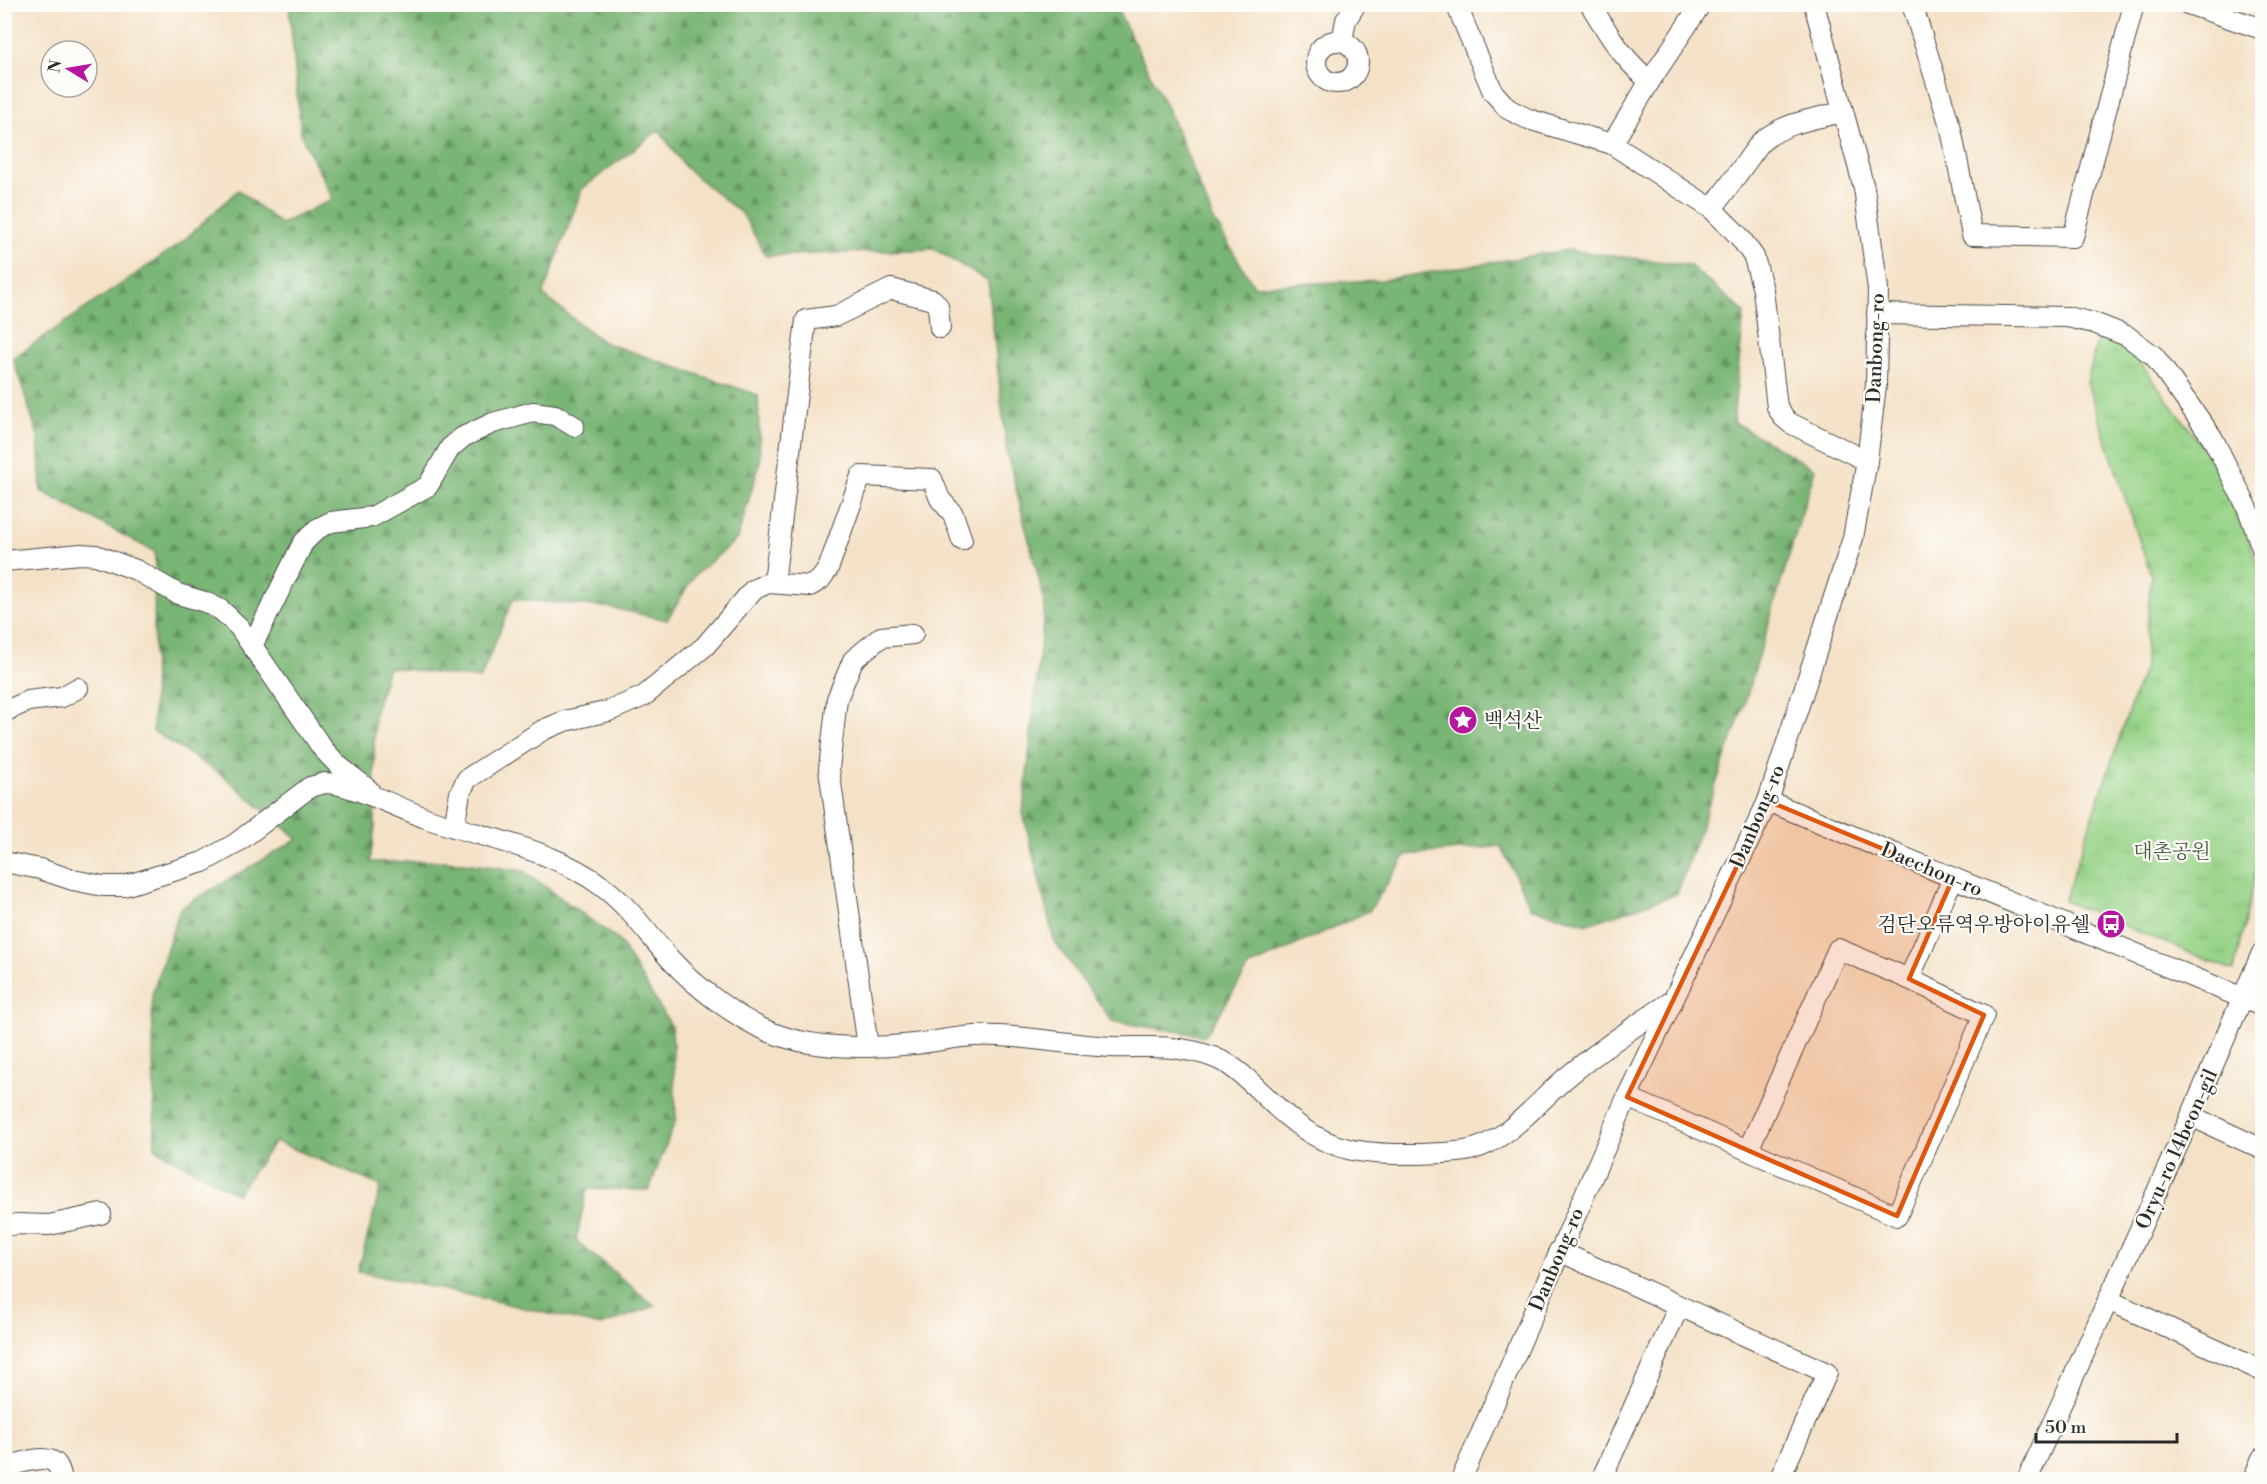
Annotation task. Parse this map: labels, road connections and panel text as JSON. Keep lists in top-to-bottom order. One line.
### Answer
{"streets":{"street":["Danbong-ro","Daechon-ro","Oryu-ro 14beon-gil"]},"crossings":[["Danbong-ro","Daechon-ro"],["Daechon-ro","Oryu-ro 14beon-gil"]],"parks":["대촌공원"],"places":{"place":["백석산"],"bus stop":["검단오류역우방아이유쉘"]},"scale_bar":"50 m","north":"left"}
